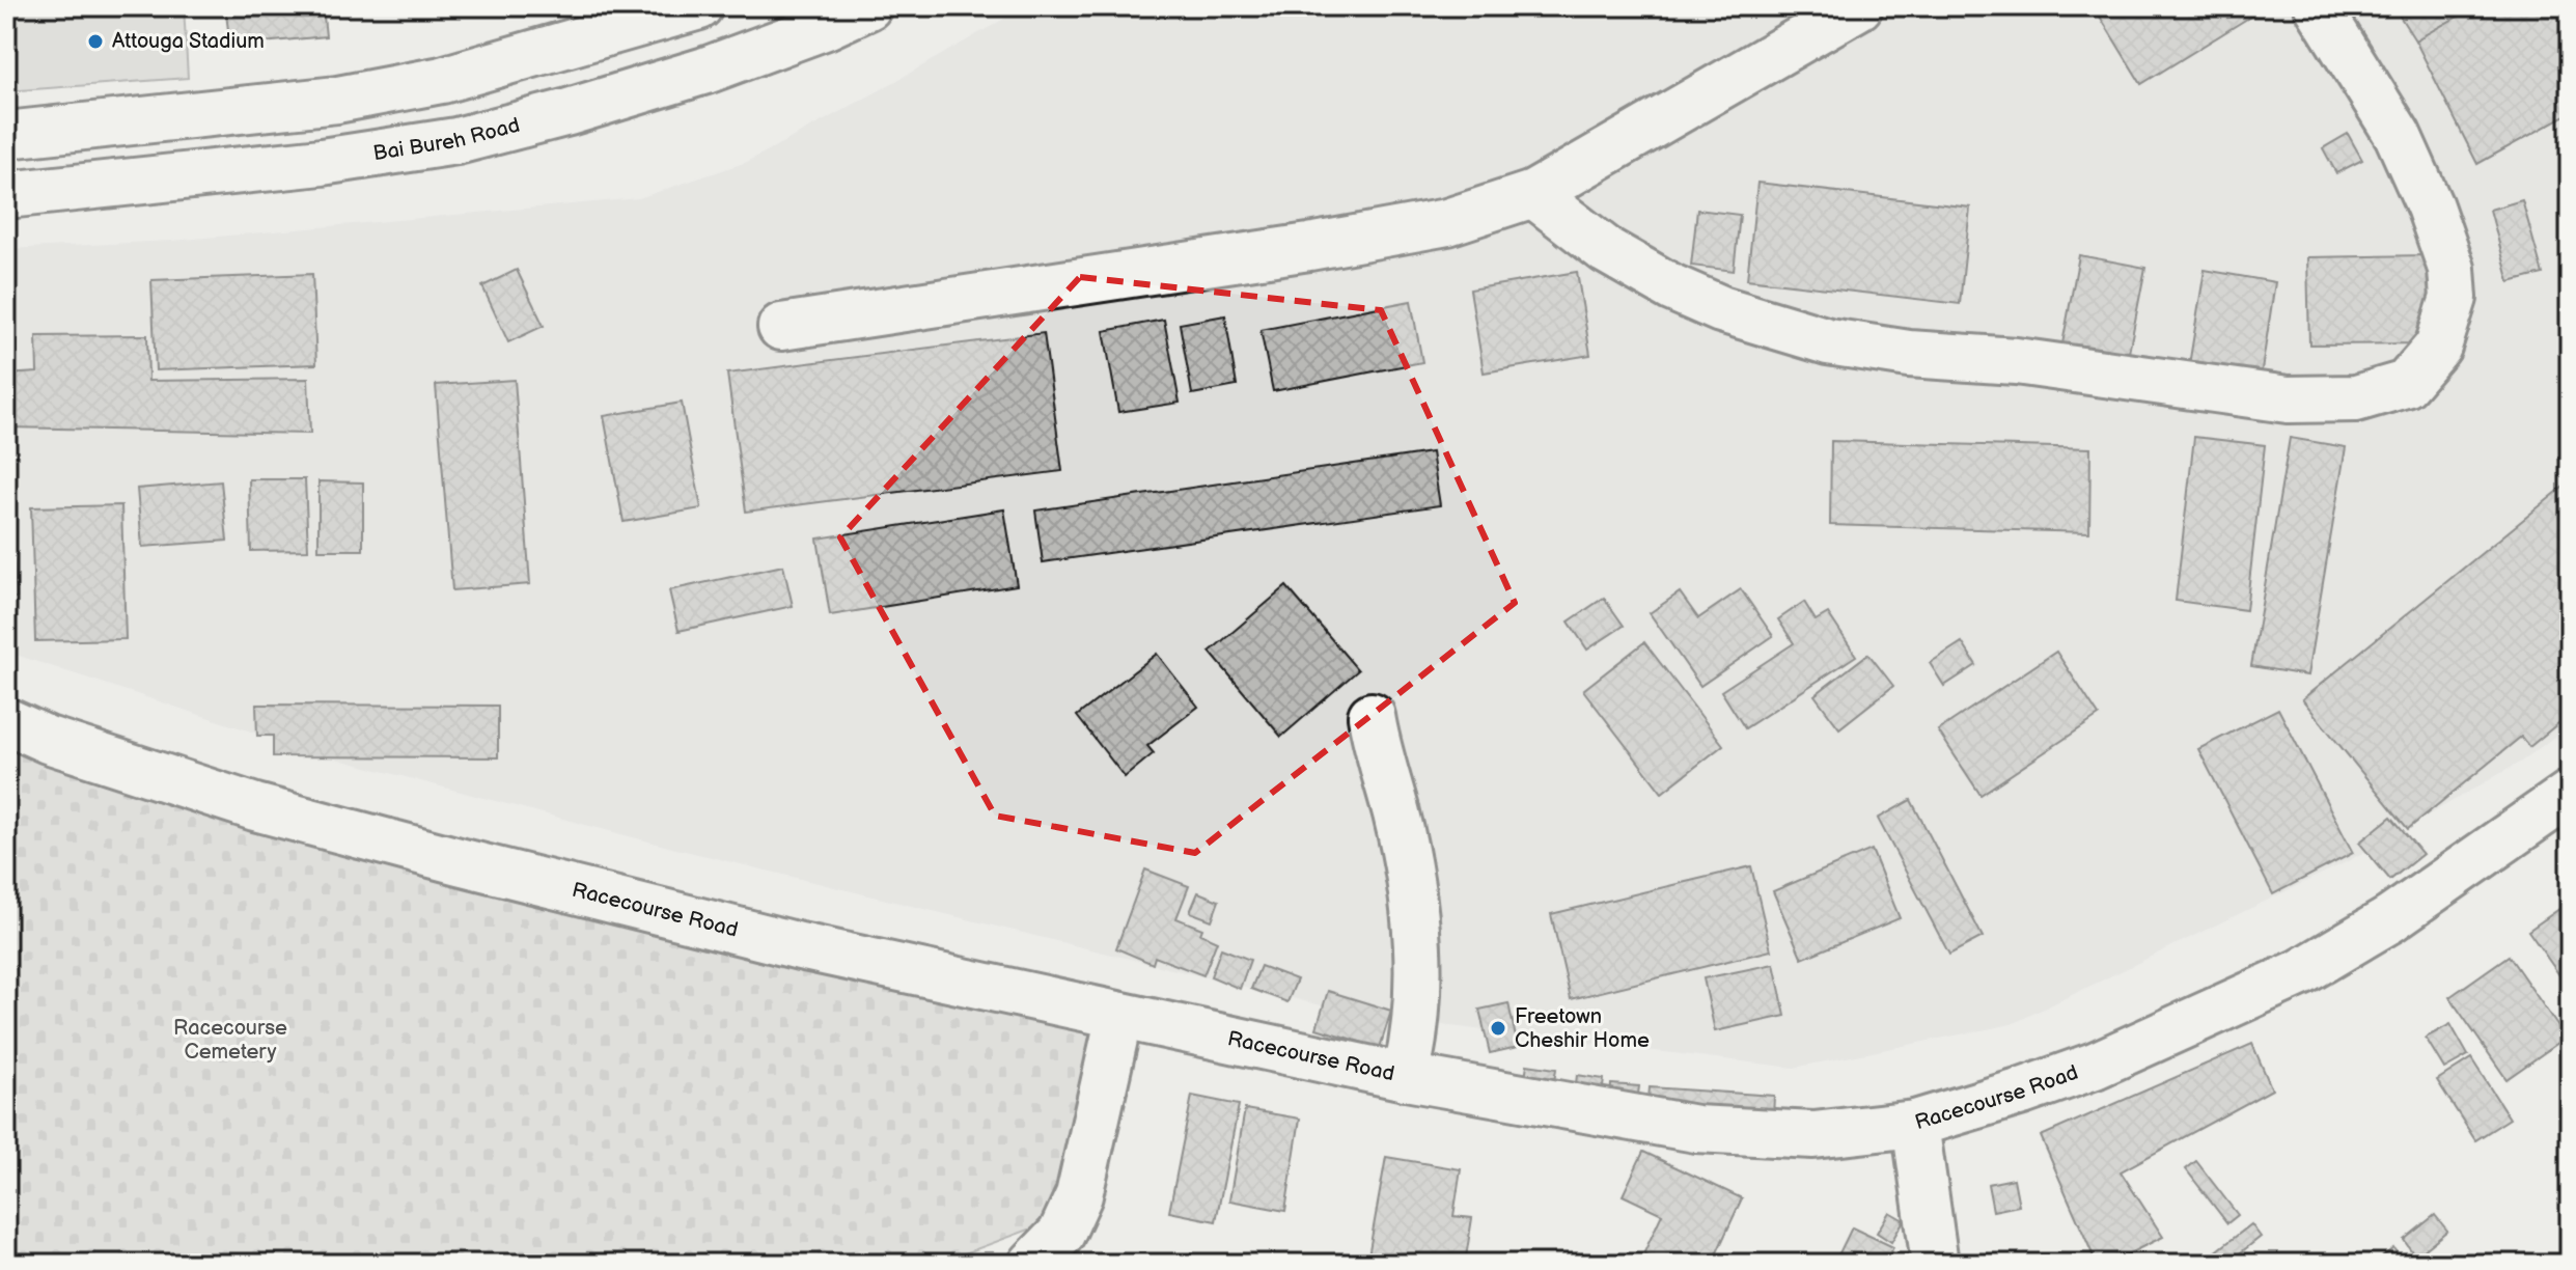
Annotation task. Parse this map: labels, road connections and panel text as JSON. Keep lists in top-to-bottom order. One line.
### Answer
{"streets":{"main road":["Bai Bureh Road","Racecourse Road"]},"parks":["Racecourse Cemetery"],"places":["Attouga Stadium","Freetown Cheshir Home"]}
